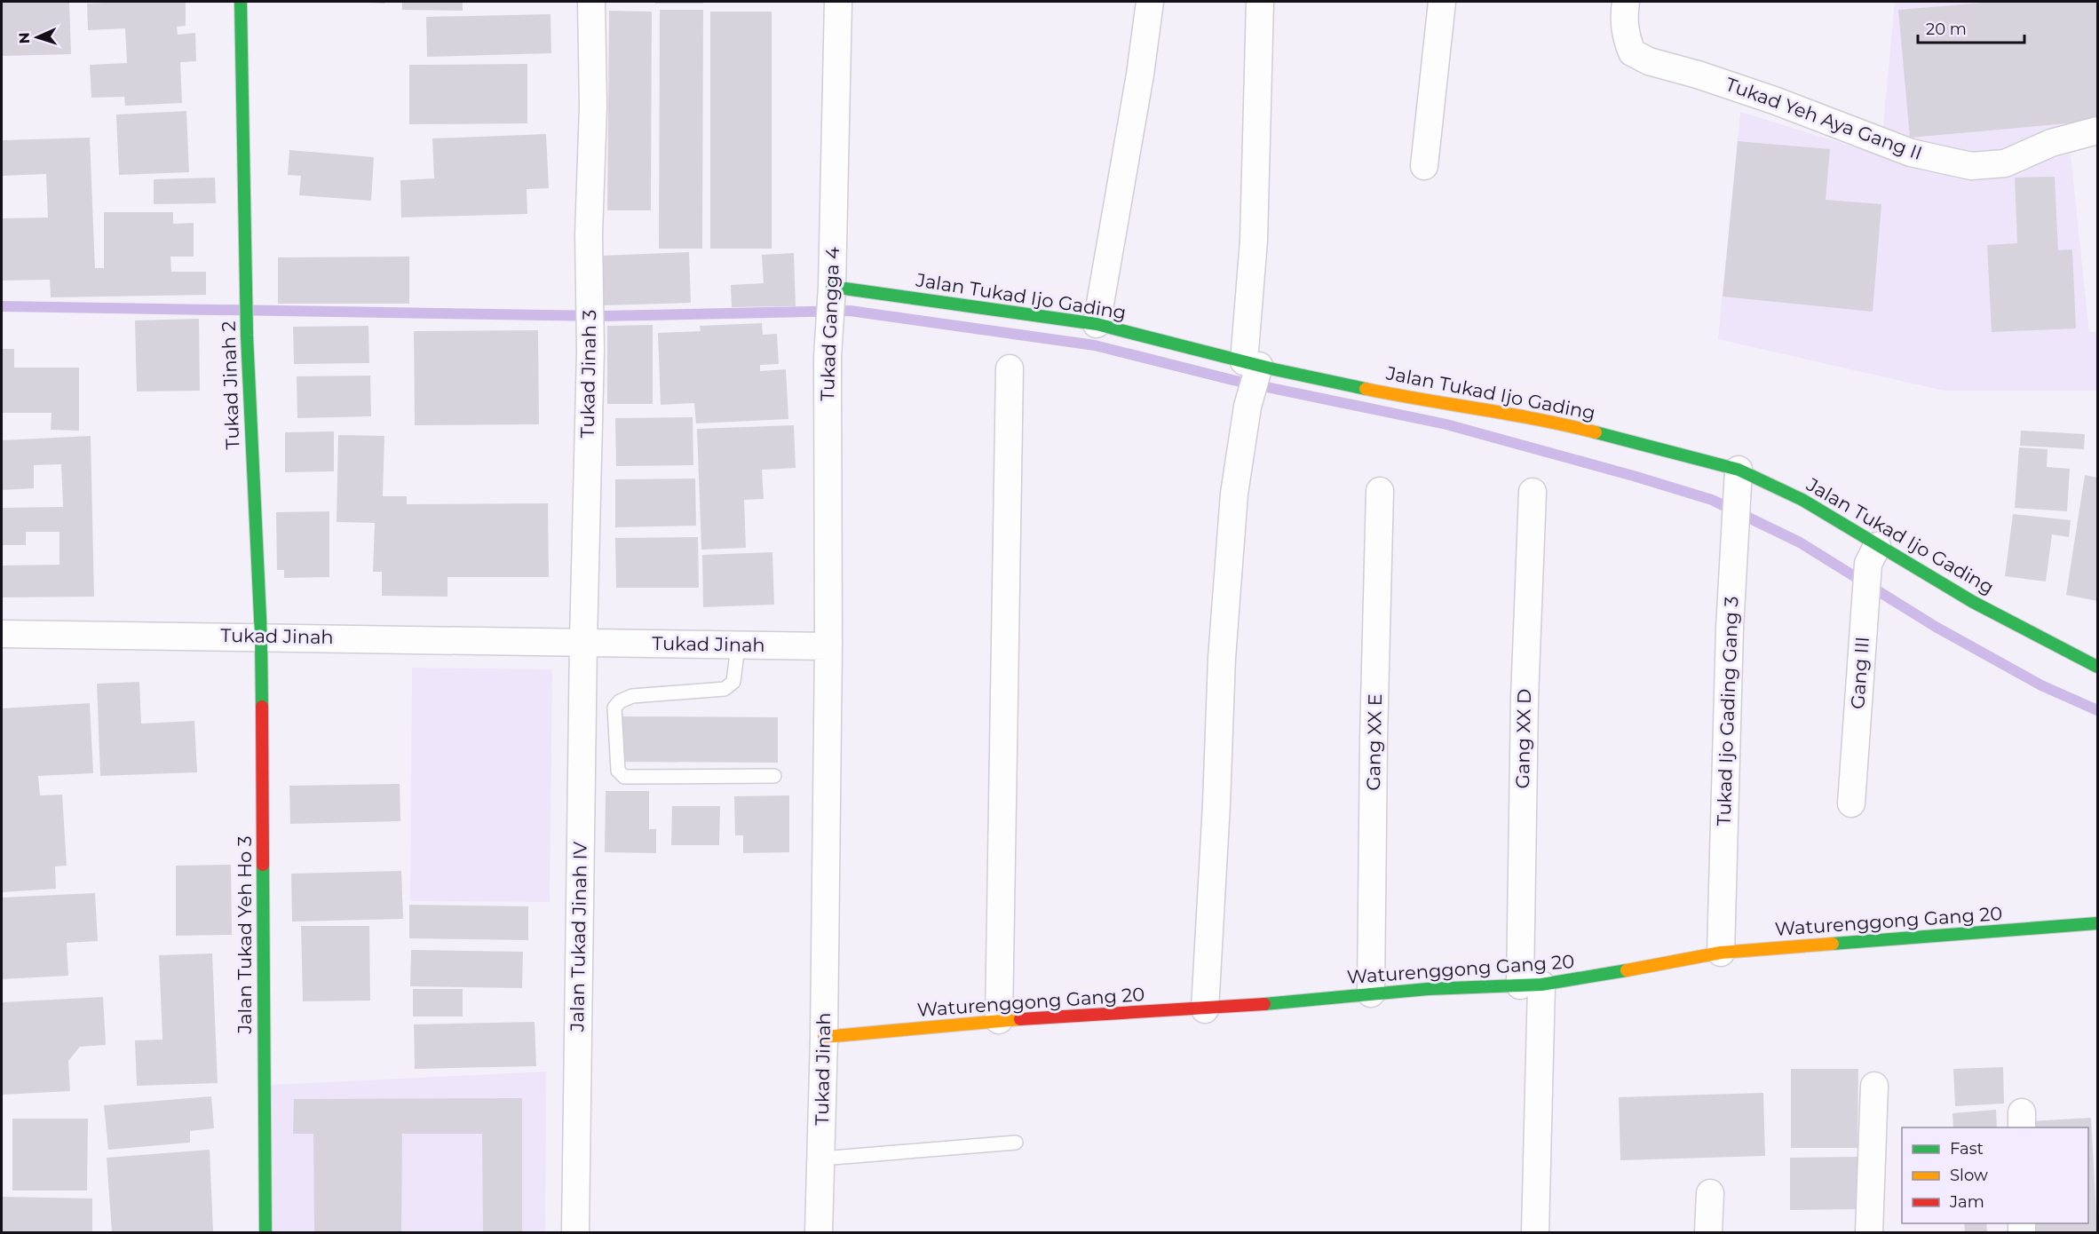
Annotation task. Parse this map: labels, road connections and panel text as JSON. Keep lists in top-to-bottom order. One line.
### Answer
{"streets":{"street":["Tukad Yeh Aya Gang II","Jalan Tukad Ijo Gading","Tukad Gangga 4","Tukad Jinah 3","Tukad Jinah 2","Tukad Jinah","Gang III","Tukad Ijo Gading Gang 3","Gang XX D","Gang XX E","Waturenggong Gang 20","Jalan Tukad Yeh Ho 3","Jalan Tukad Jinah IV"]},"crossings":[["Jalan Tukad Ijo Gading","Tukad Gangga 4"],["Jalan Tukad Ijo Gading","Gang III"],["Jalan Tukad Ijo Gading","Tukad Ijo Gading Gang 3"],["Tukad Gangga 4","Tukad Jinah"],["Tukad Jinah 3","Tukad Jinah"],["Tukad Jinah 3","Jalan Tukad Jinah IV"],["Tukad Jinah 2","Tukad Jinah"],["Tukad Jinah 2","Jalan Tukad Yeh Ho 3"],["Tukad Jinah","Waturenggong Gang 20"],["Tukad Jinah","Jalan Tukad Yeh Ho 3"],["Tukad Jinah","Jalan Tukad Jinah IV"],["Tukad Ijo Gading Gang 3","Waturenggong Gang 20"],["Gang XX D","Waturenggong Gang 20"],["Gang XX E","Waturenggong Gang 20"]],"legend":["Fast","Slow","Jam"],"scale_bar":"20 m","north":"left"}
